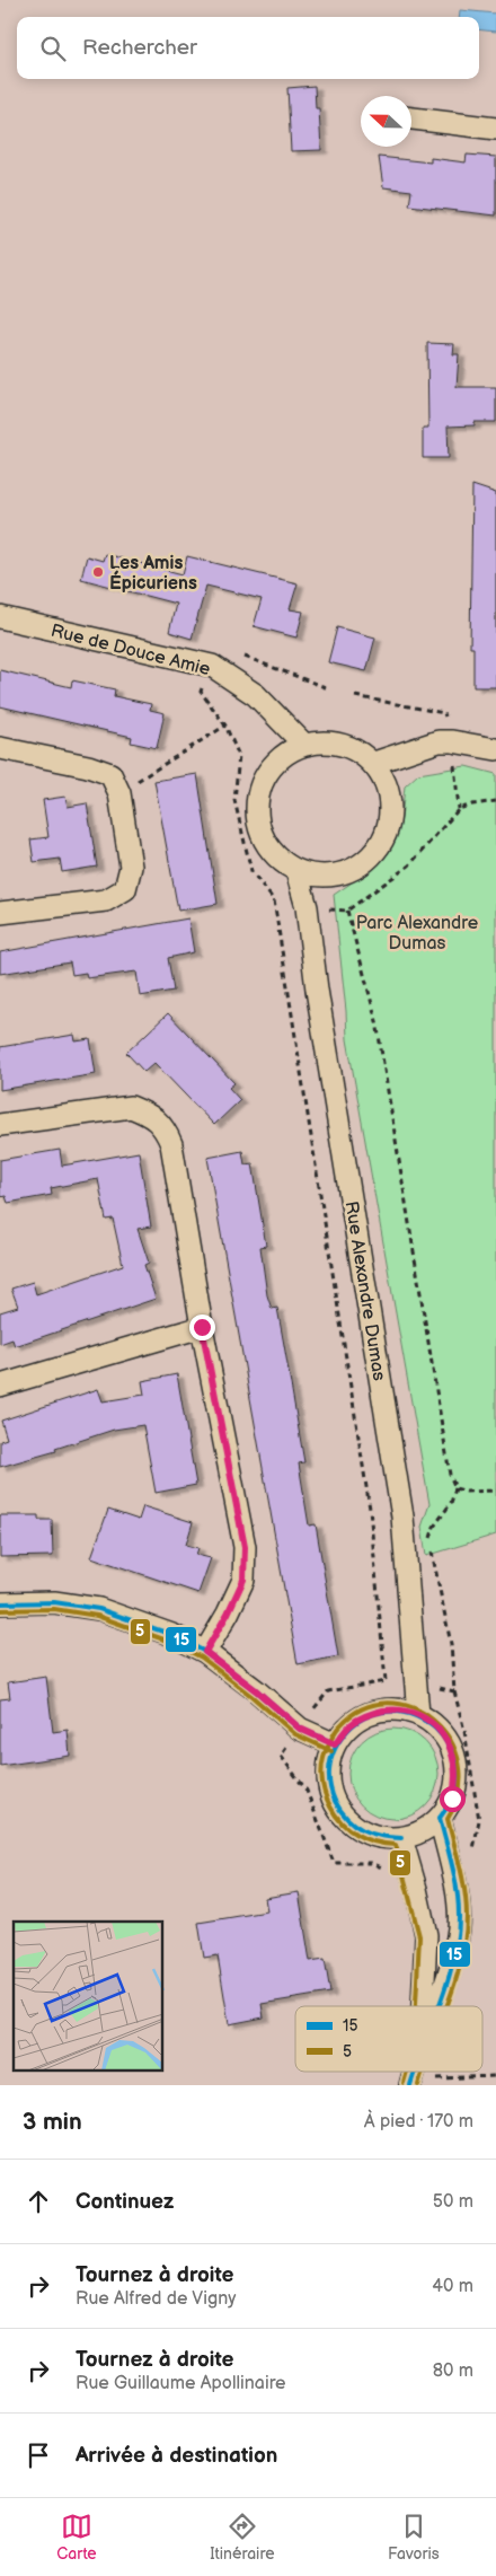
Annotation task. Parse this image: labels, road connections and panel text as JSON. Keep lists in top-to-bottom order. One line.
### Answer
{"streets":{"street":["Rue de Douce Amie","Rue Alexandre Dumas"]},"crossings":[["Rue de Douce Amie","Rue Alexandre Dumas"]],"parks":["Parc Alexandre Dumas"],"places":["Les Amis Épicuriens"],"lines":["transit line 15","transit line 5"],"legend":["15","5"],"north":"left","page":{"search":"Rechercher","heading":["3 min","À pied · 170 m"],"list":[["Continuez","50 m"],["Tournez à droite","Rue Alfred de Vigny","40 m"],["Tournez à droite","Rue Guillaume Apollinaire","80 m"],"Arrivée à destination"],"nav":["Carte","Itinéraire","Favoris"]}}
